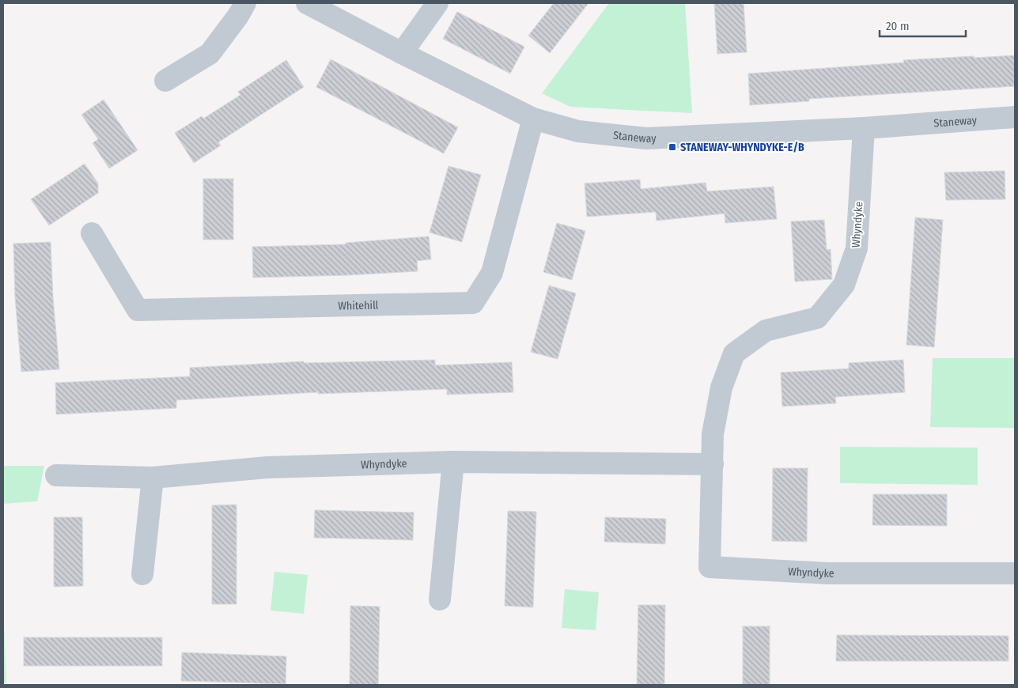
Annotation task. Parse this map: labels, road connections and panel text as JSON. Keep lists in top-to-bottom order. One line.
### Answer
{"streets":{"street":["Staneway","Whyndyke","Whitehill"]},"crossings":[["Staneway","Whyndyke"],["Staneway","Whitehill"]],"places":{"transit":["STANEWAY-WHYNDYKE-E/B"]},"scale_bar":"20 m"}
